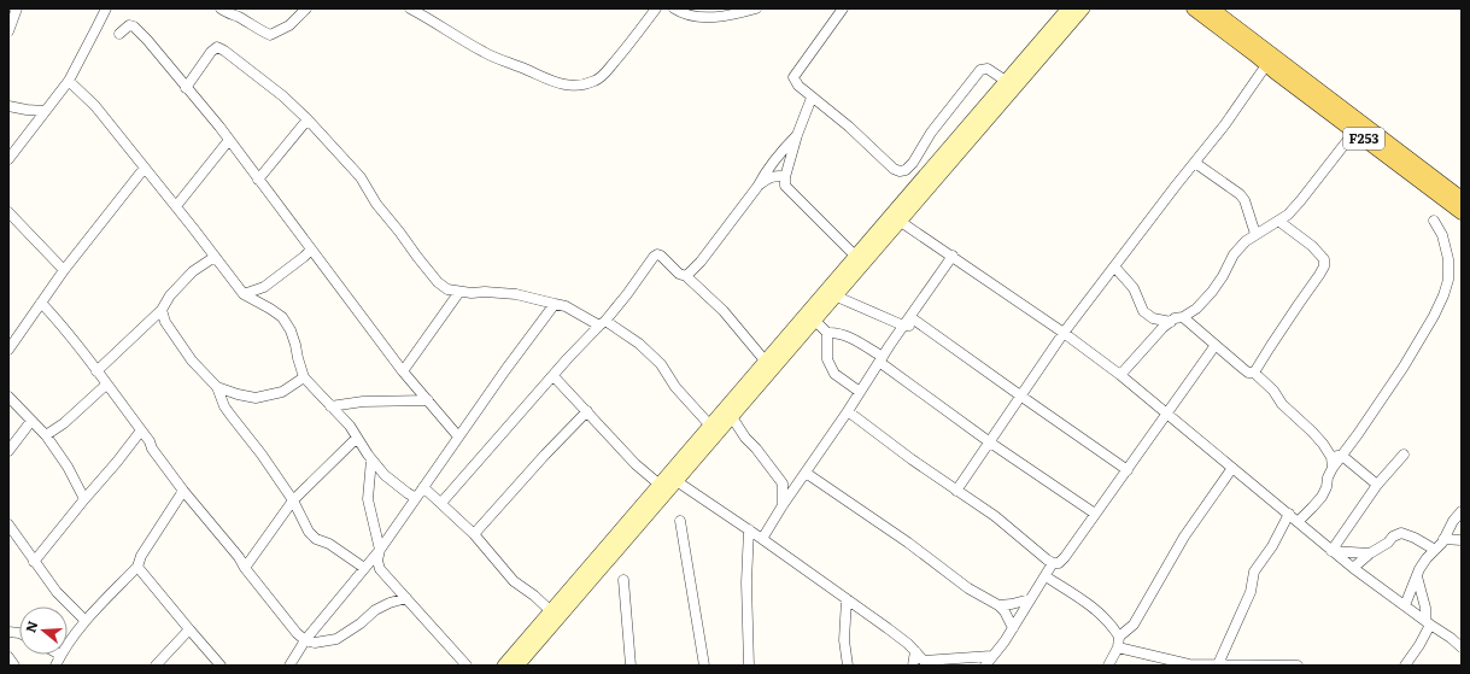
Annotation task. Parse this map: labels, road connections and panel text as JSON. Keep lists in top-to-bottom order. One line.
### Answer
{"streets":{"main road":["F253"]},"north":"left"}
